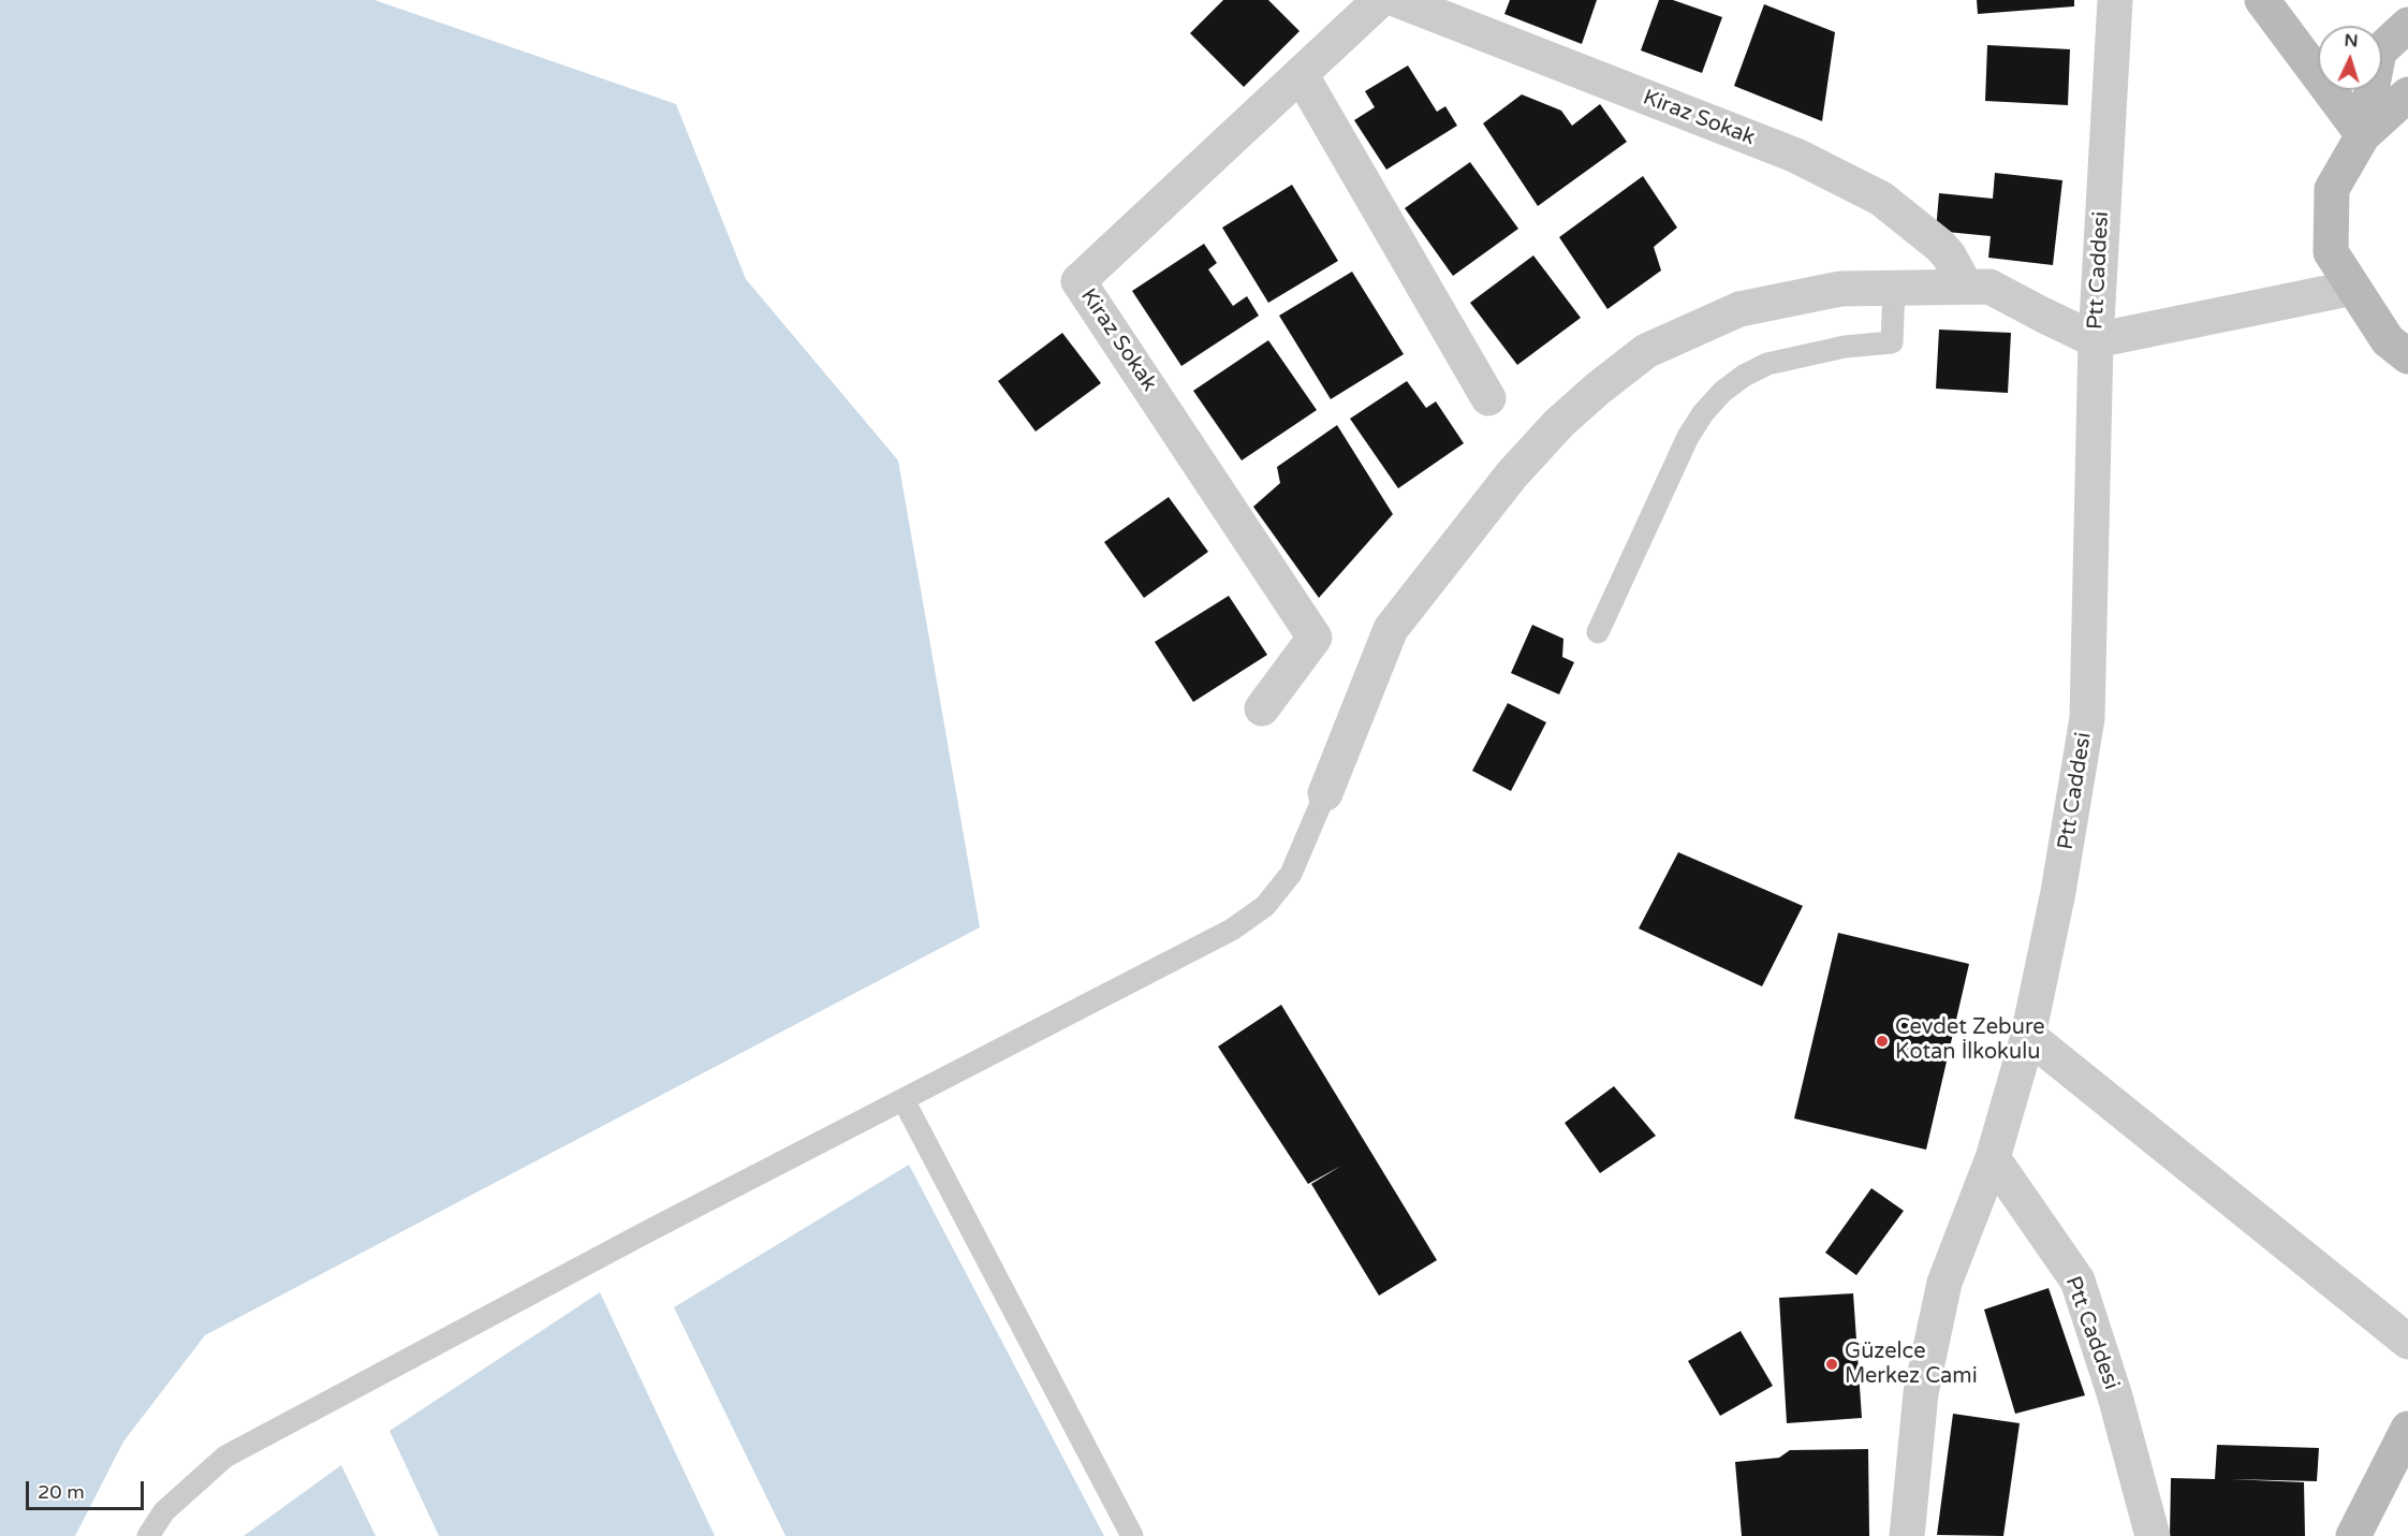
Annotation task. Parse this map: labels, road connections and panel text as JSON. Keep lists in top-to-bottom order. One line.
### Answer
{"streets":{"street":["Kiraz Sokak","Ptt Caddesi"]},"places":["Cevdet Zebure Kotan İlkokulu","Güzelce Merkez Cami"],"scale_bar":"20 m","north":"top"}
